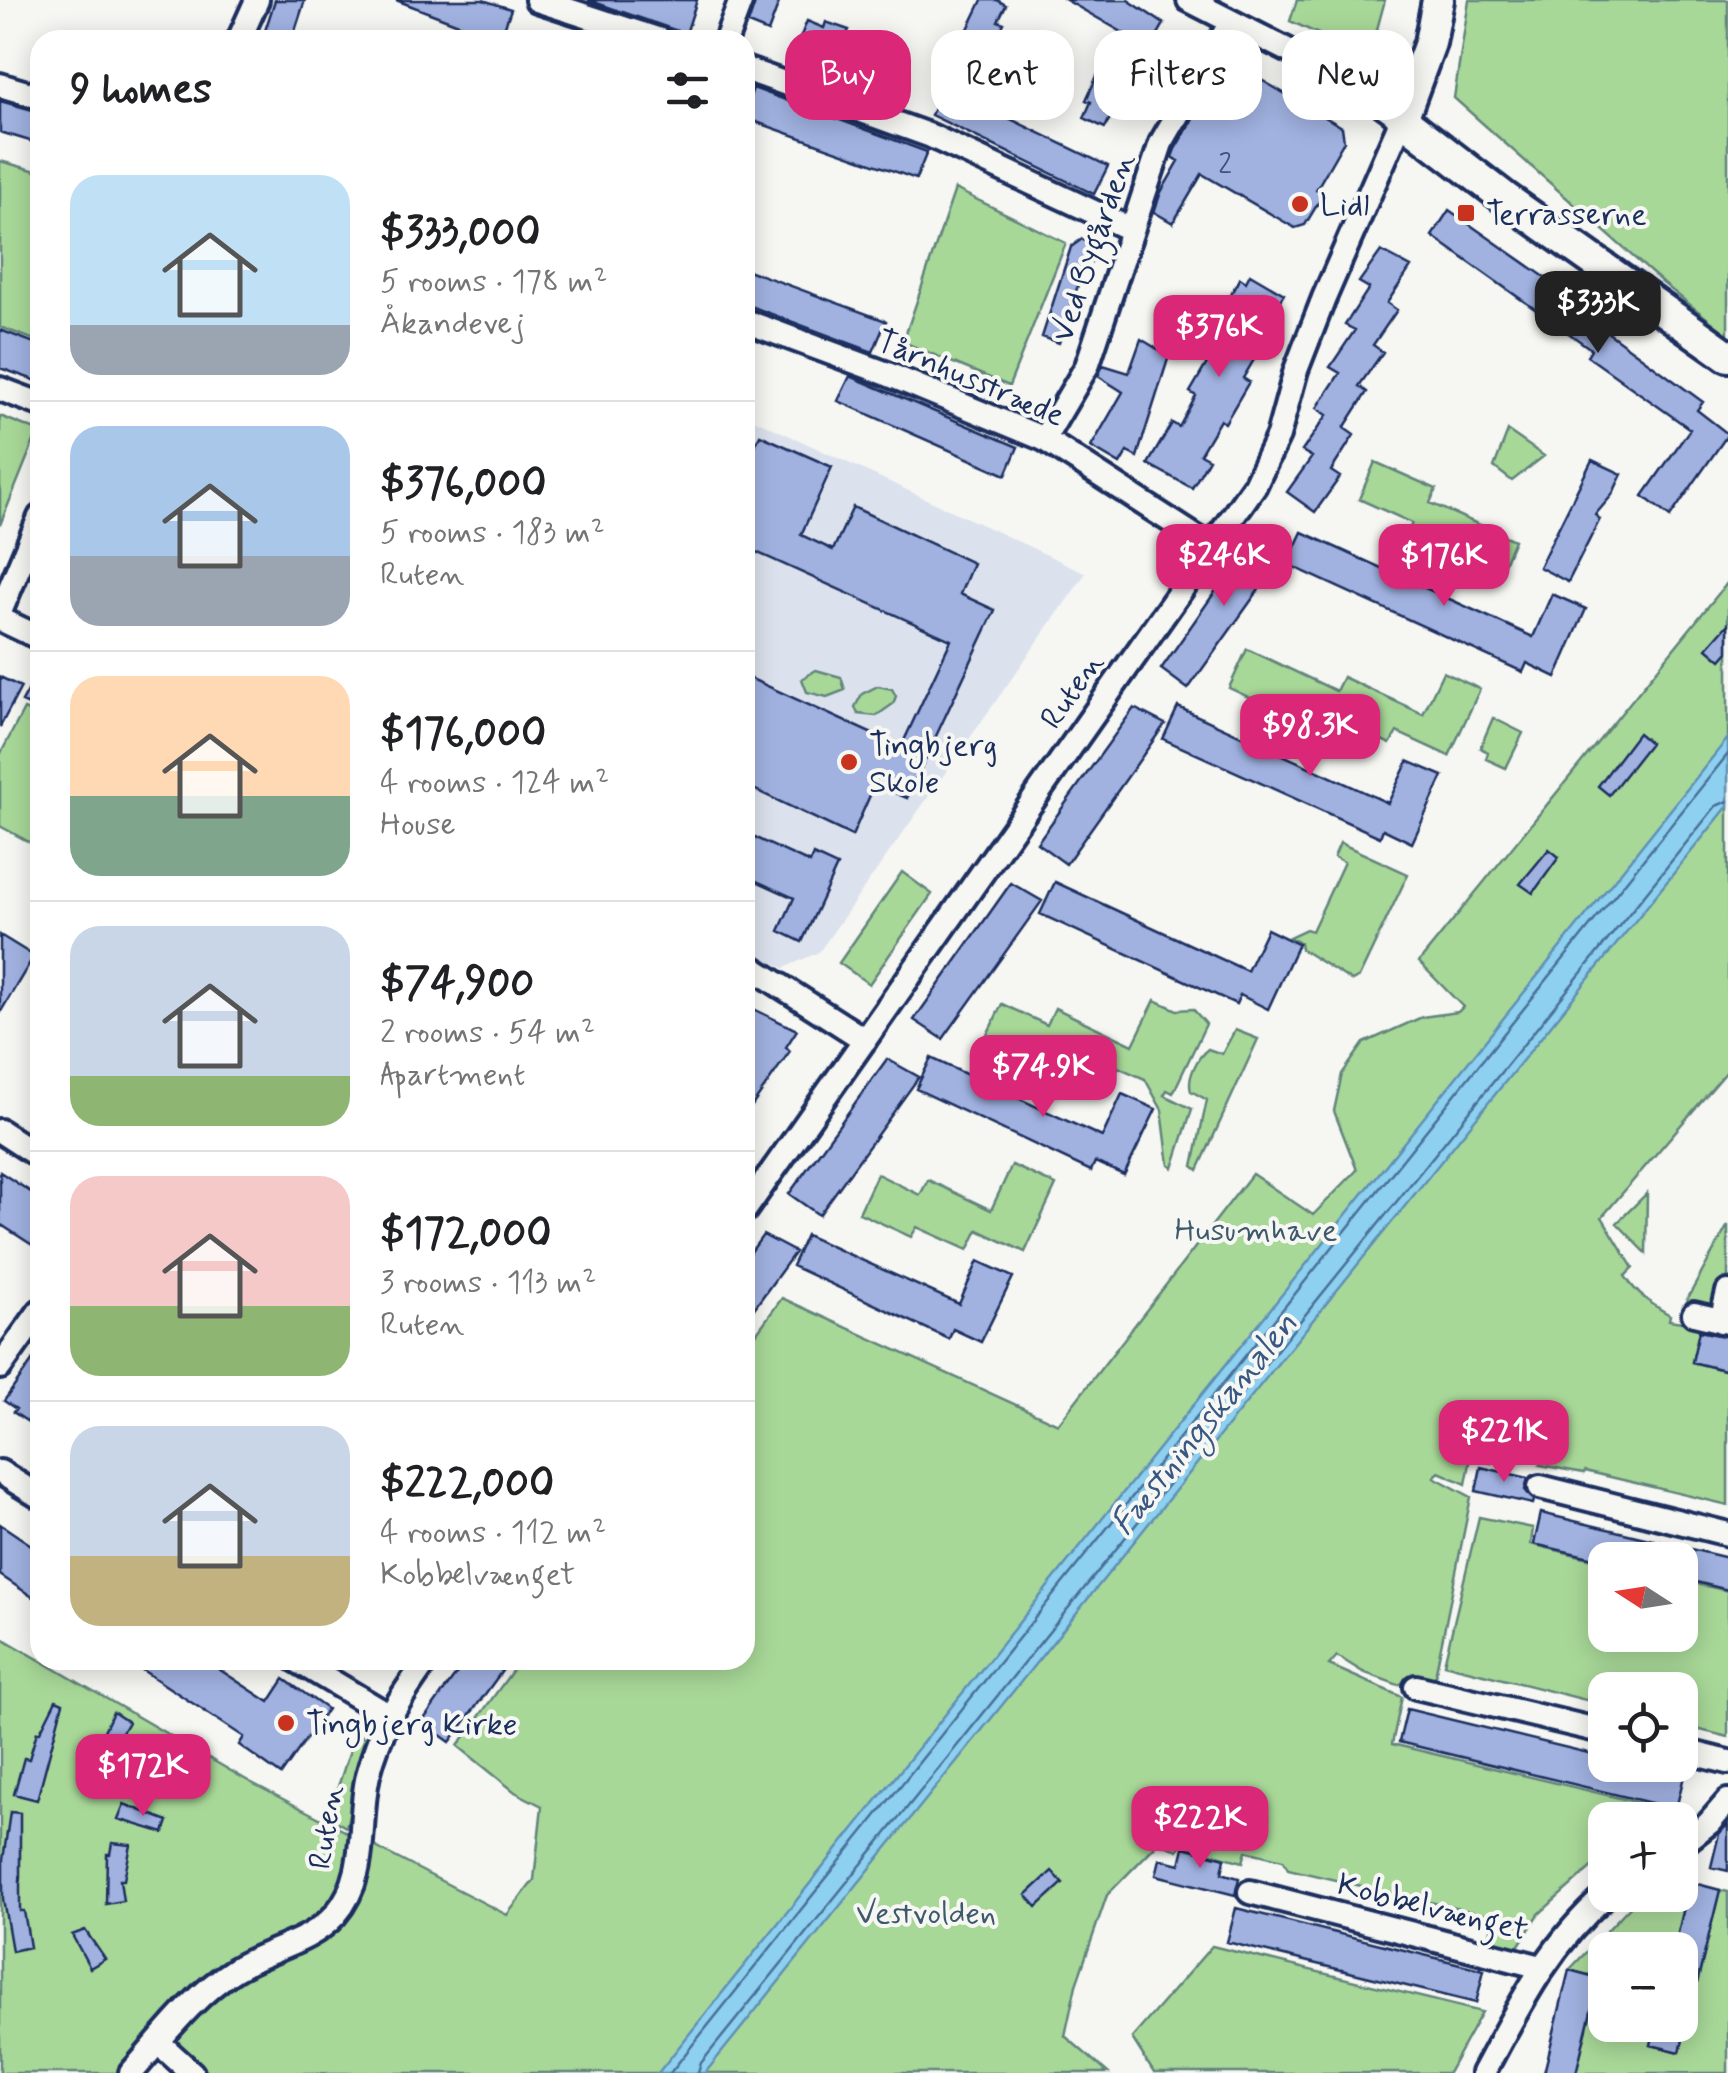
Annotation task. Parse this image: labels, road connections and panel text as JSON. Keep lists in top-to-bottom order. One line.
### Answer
{"streets":{"street":["Ved Bygården","Tårnhusstræde","Ruten","Kobbelvænget"]},"crossings":[["Ved Bygården","Tårnhusstræde"],["Tårnhusstræde","Ruten"]],"water":["Fæstningskanalen"],"parks":["Husumhave","Vestvolden"],"places":{"other":["Lidl","Tingbjerg Skole","Tingbjerg Kirke"],"transit":["Terrasserne"]},"house_numbers":["2"],"north":"left","page":{"chip":["Buy","Rent","Filters","New"],"heading":"9 homes","list":[{"name":"$333,000","note":"5 rooms · 178 m² · Åkandevej"},{"name":"$376,000","note":"5 rooms · 183 m² · Ruten"},{"name":"$176,000","note":"4 rooms · 124 m² · House"},{"name":"$74,900","note":"2 rooms · 54 m² · Apartment"},{"name":"$172,000","note":"3 rooms · 113 m² · Ruten"},{"name":"$222,000","note":"4 rooms · 112 m² · Kobbelvænget"}],"price":["$333K","$376K","$246K","$176K","$98.3K","$74.9K","$221K","$172K","$222K"],"map_buttons":["+","−"]}}
